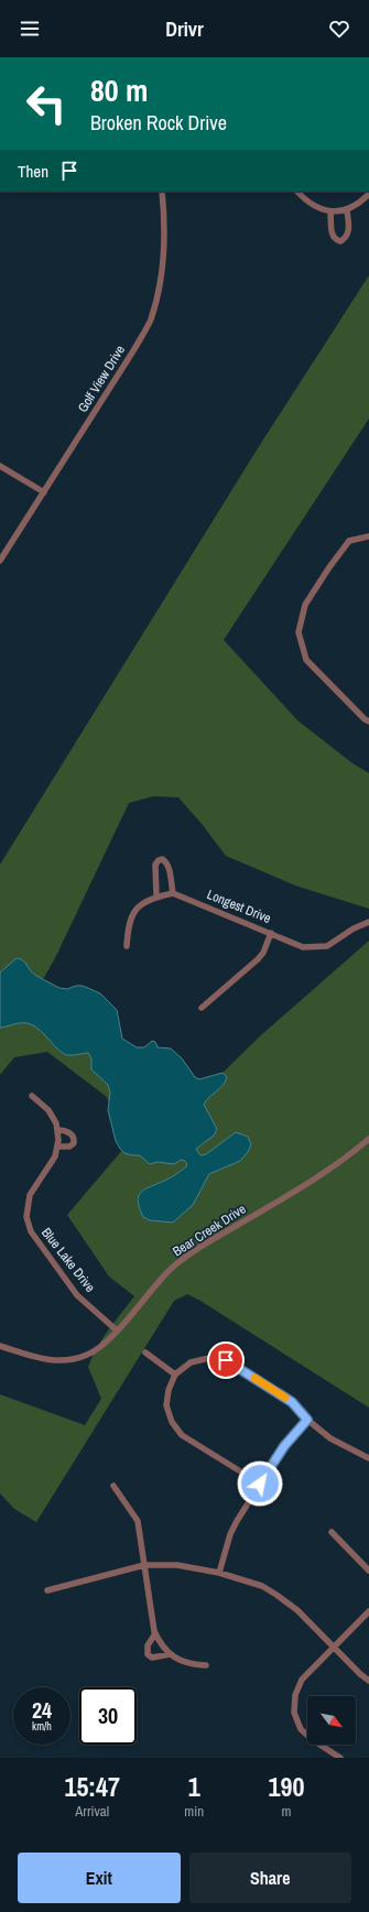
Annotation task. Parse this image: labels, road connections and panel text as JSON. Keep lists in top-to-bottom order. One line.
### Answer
{"streets":{"street":["Golf View Drive","Longest Drive","Bear Creek Drive","Blue Lake Drive"]},"crossings":[["Bear Creek Drive","Blue Lake Drive"]],"north":"bottom right","page":{"header":"Drivr","turn":["80 m","Broken Rock Drive"],"then":"Then","speed":"24 km/h","limit":"30","eta":["15:47","Arrival","1","min","190","m"],"buttons":["Exit","Share"]}}
